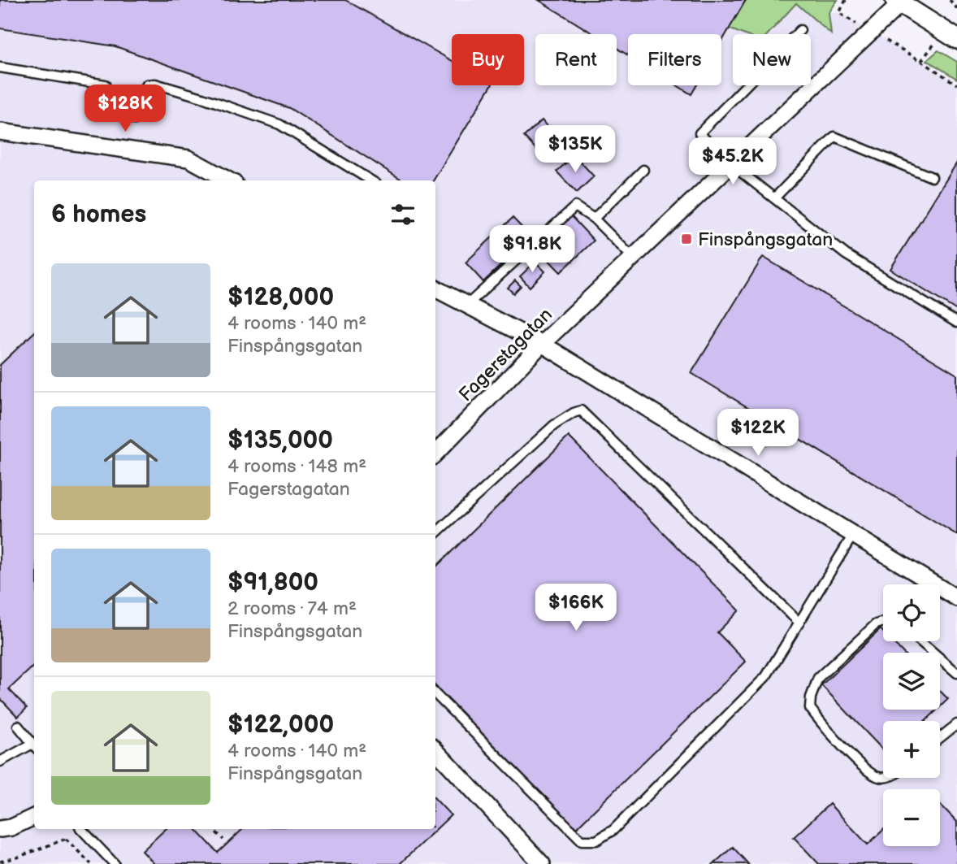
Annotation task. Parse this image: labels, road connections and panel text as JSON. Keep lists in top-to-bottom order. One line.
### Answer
{"streets":{"street":["Fagerstagatan"]},"places":{"transit":["Finspångsgatan"]},"page":{"chip":["Buy","Rent","Filters","New"],"price":["$128K","$135K","$45.2K","$91.8K","$122K","$166K"],"heading":"6 homes","list":[{"name":"$128,000","note":"4 rooms · 140 m² · Finspångsgatan"},{"name":"$135,000","note":"4 rooms · 148 m² · Fagerstagatan"},{"name":"$91,800","note":"2 rooms · 74 m² · Finspångsgatan"},{"name":"$122,000","note":"4 rooms · 140 m² · Finspångsgatan"}],"map_buttons":["+","−"]}}
